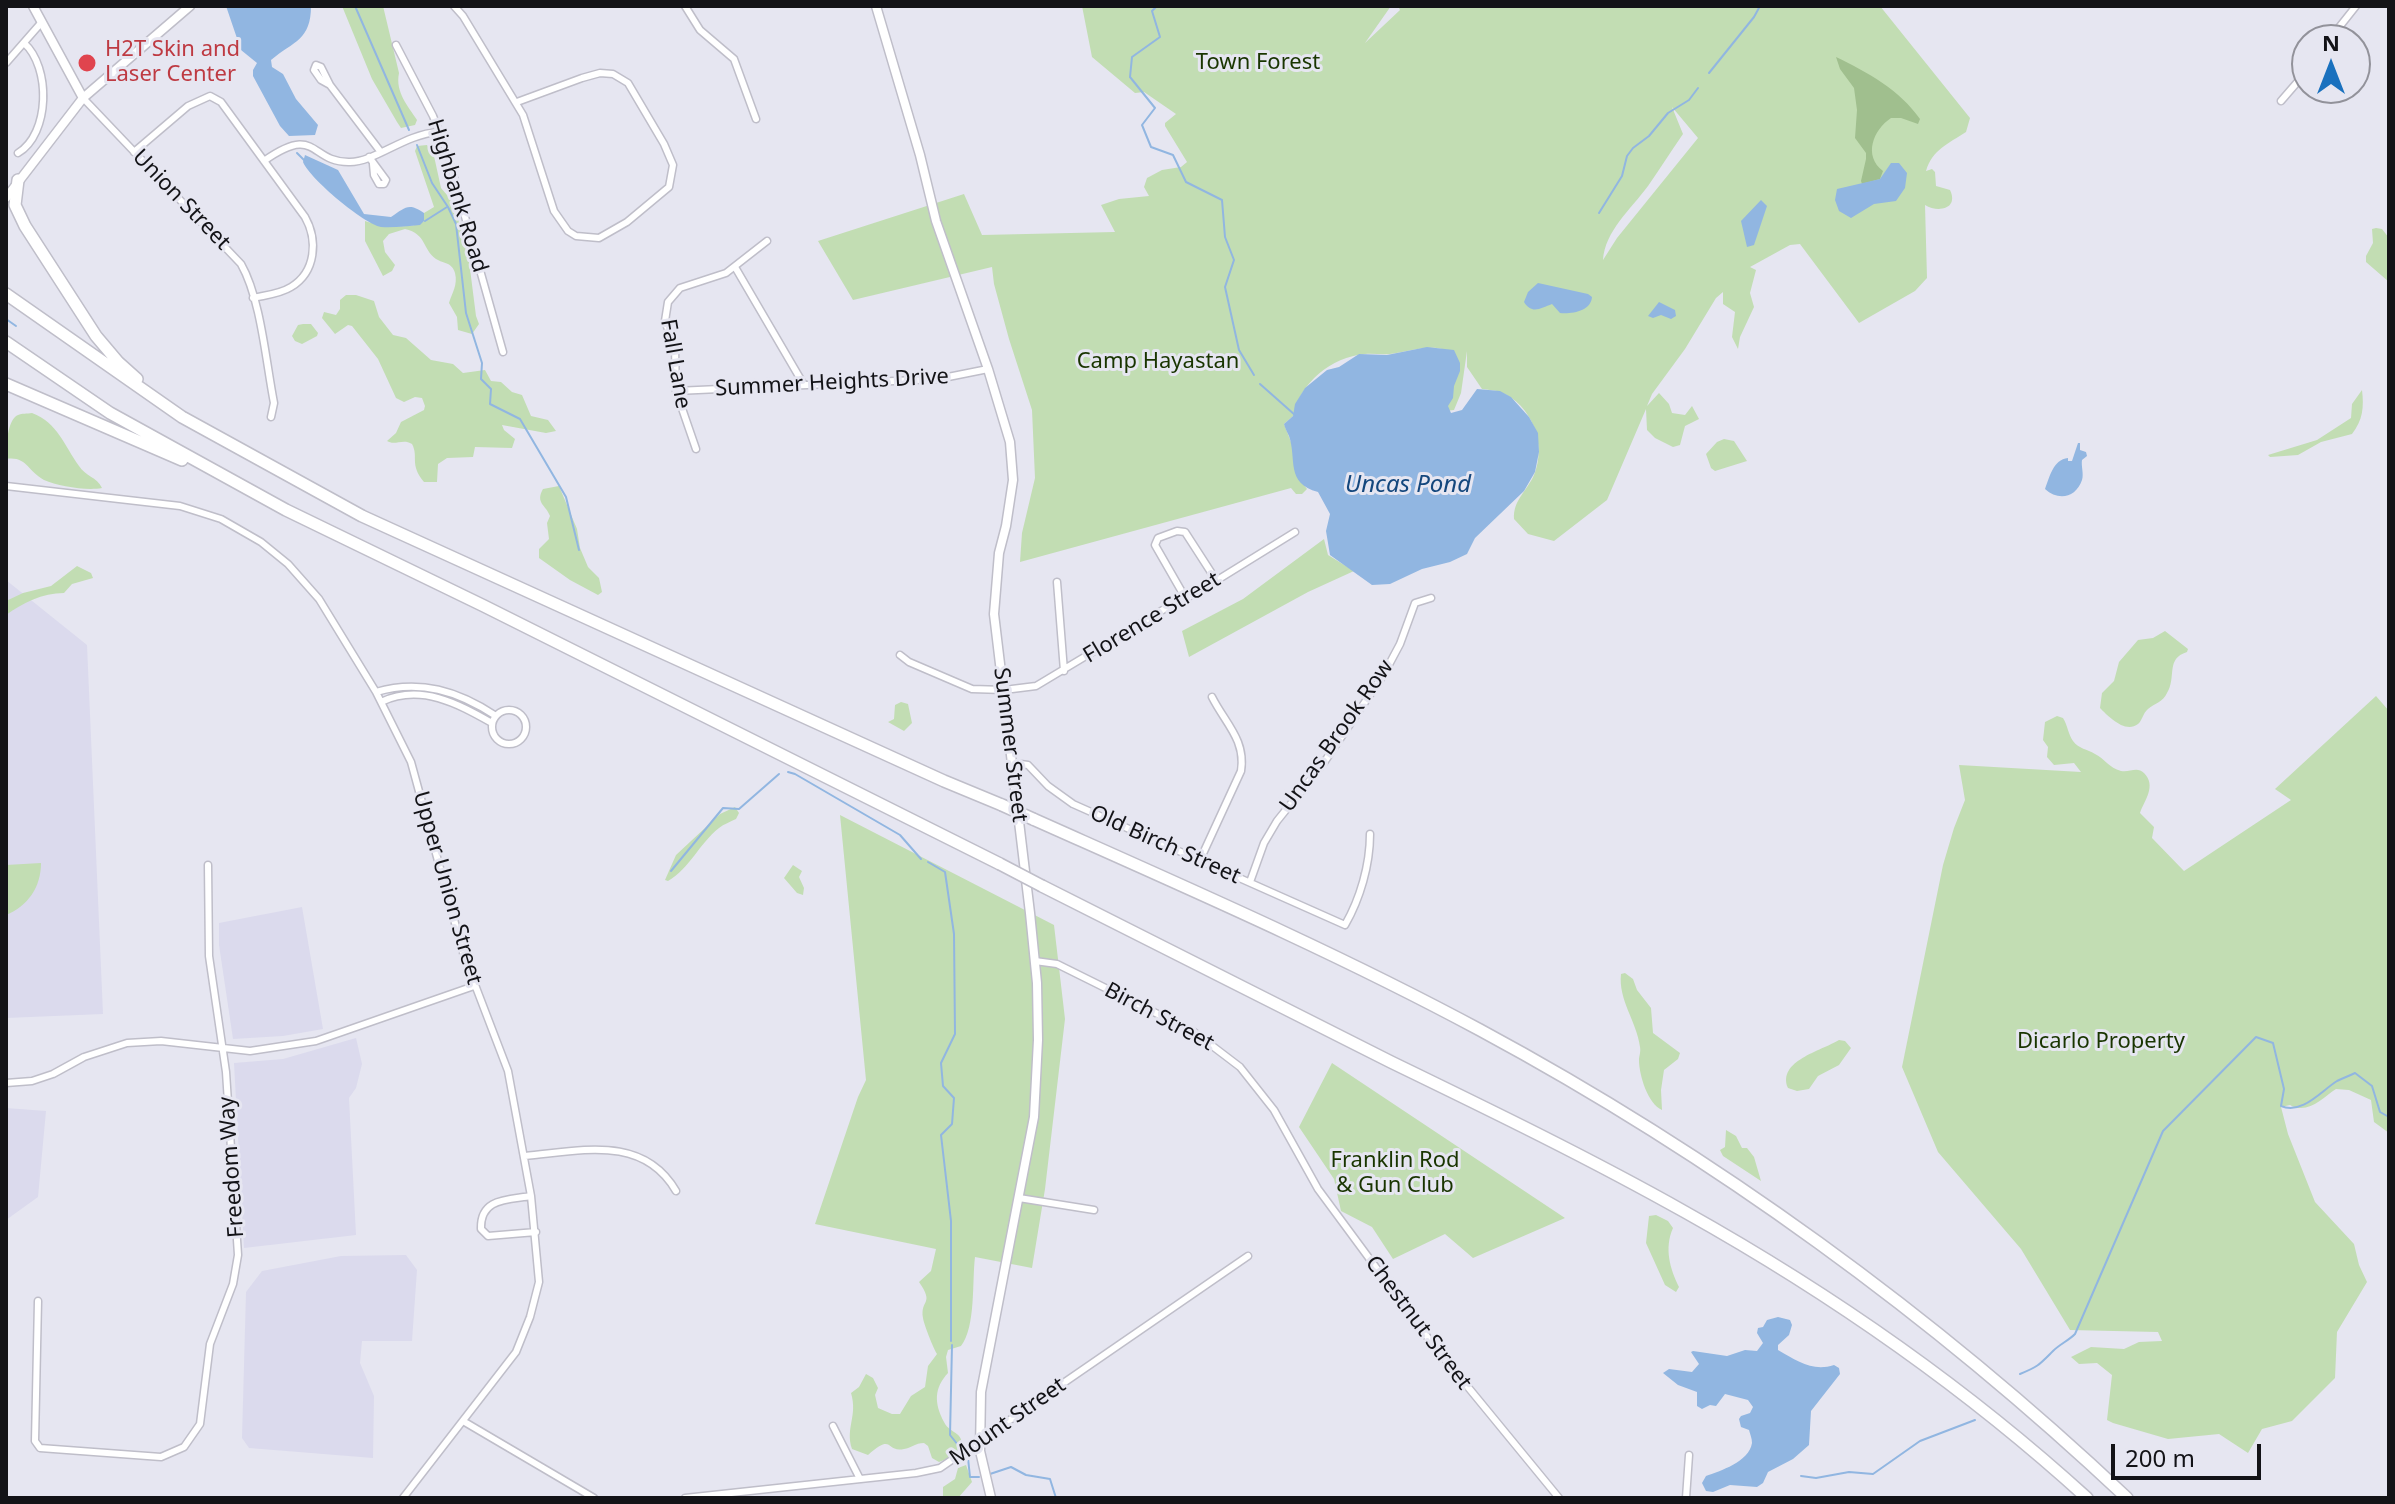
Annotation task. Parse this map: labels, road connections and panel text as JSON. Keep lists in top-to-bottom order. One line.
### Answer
{"streets":{"main road":["Union Street","Summer Street"],"street":["Highbank Road","Fall Lane","Summer Heights Drive","Florence Street","Uncas Brook Row","Old Birch Street","Upper Union Street","Birch Street","Freedom Way","Chestnut Street","Mount Street"]},"crossings":[["Fall Lane","Summer Heights Drive"],["Summer Heights Drive","Summer Street"],["Florence Street","Summer Street"],["Uncas Brook Row","Old Birch Street"],["Summer Street","Old Birch Street"],["Summer Street","Birch Street"],["Summer Street","Mount Street"],["Birch Street","Chestnut Street"]],"water":["Uncas Pond"],"parks":["Town Forest","Camp Hayastan","Dicarlo Property","Franklin Rod & Gun Club"],"places":["H2T Skin and Laser Center"],"scale_bar":"200 m","north":"top"}
